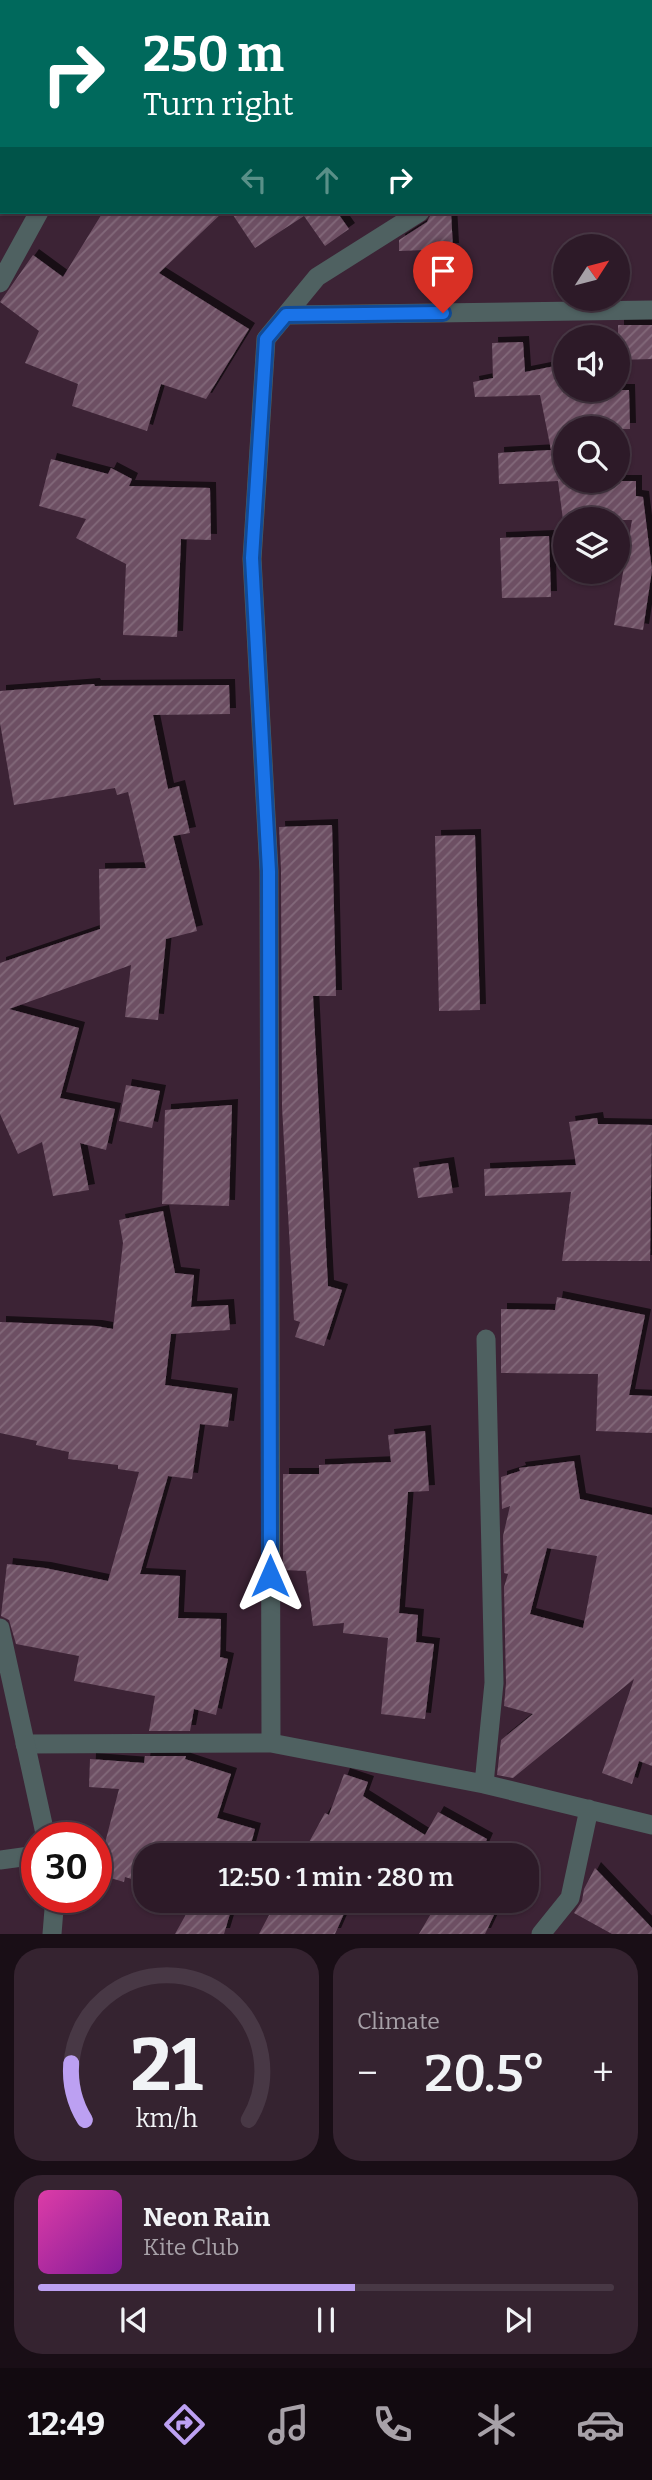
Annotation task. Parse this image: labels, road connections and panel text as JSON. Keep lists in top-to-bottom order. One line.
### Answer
{"north":"top right","page":{"turn":["250 m","Turn right"],"limit":"30","trip":"12:50 · 1 min · 280 m","tile":"Climate","heat":["−","20.5°","+"],"song":["Neon Rain","Kite Club"],"tabs":"12:49","gauge":["21","km/h"]}}
